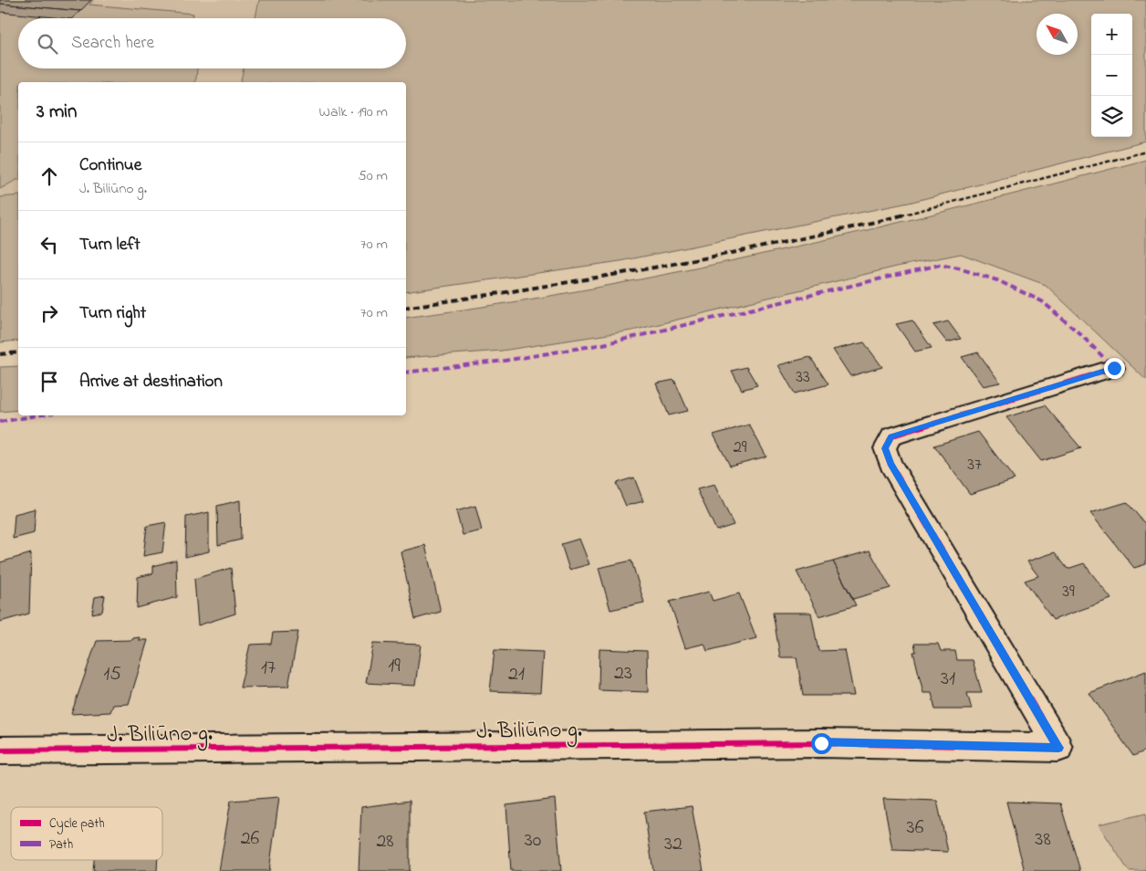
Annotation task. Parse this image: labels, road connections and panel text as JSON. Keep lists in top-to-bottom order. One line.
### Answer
{"streets":{"street":["J. Biliūno g."]},"house_numbers":["33","29","37","39","19","17","23","15","21","31","36","26","38","30","28","32"],"legend":["Cycle path","Path"],"north":"top left","page":{"map_buttons":["+","−"],"search":"Search here","heading":["3 min","Walk · 190 m"],"list":[["Continue","J. Biliūno g.","50 m"],["Turn left","70 m"],["Turn right","70 m"],"Arrive at destination"]}}
